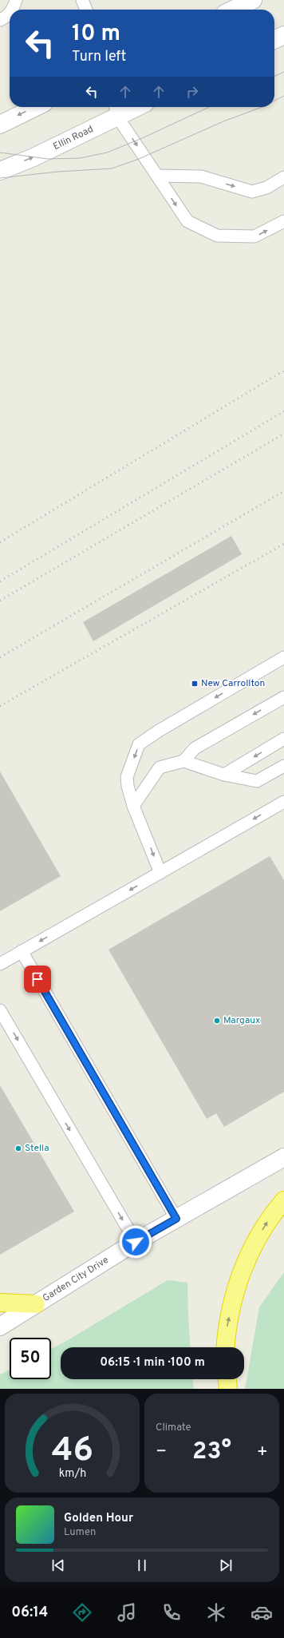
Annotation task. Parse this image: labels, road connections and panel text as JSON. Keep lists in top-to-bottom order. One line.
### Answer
{"streets":{"main road":["Ellin Road","Garden City Drive"]},"places":{"transit":["New Carrollton"],"other":["Margaux","Stella"]},"page":{"turn":["10 m","Turn left"],"limit":"50","trip":"06:15 · 1 min · 100 m","tile":"Climate","heat":["−","23°","+"],"song":["Golden Hour","Lumen"],"tabs":"06:14","gauge":["46","km/h"]}}
